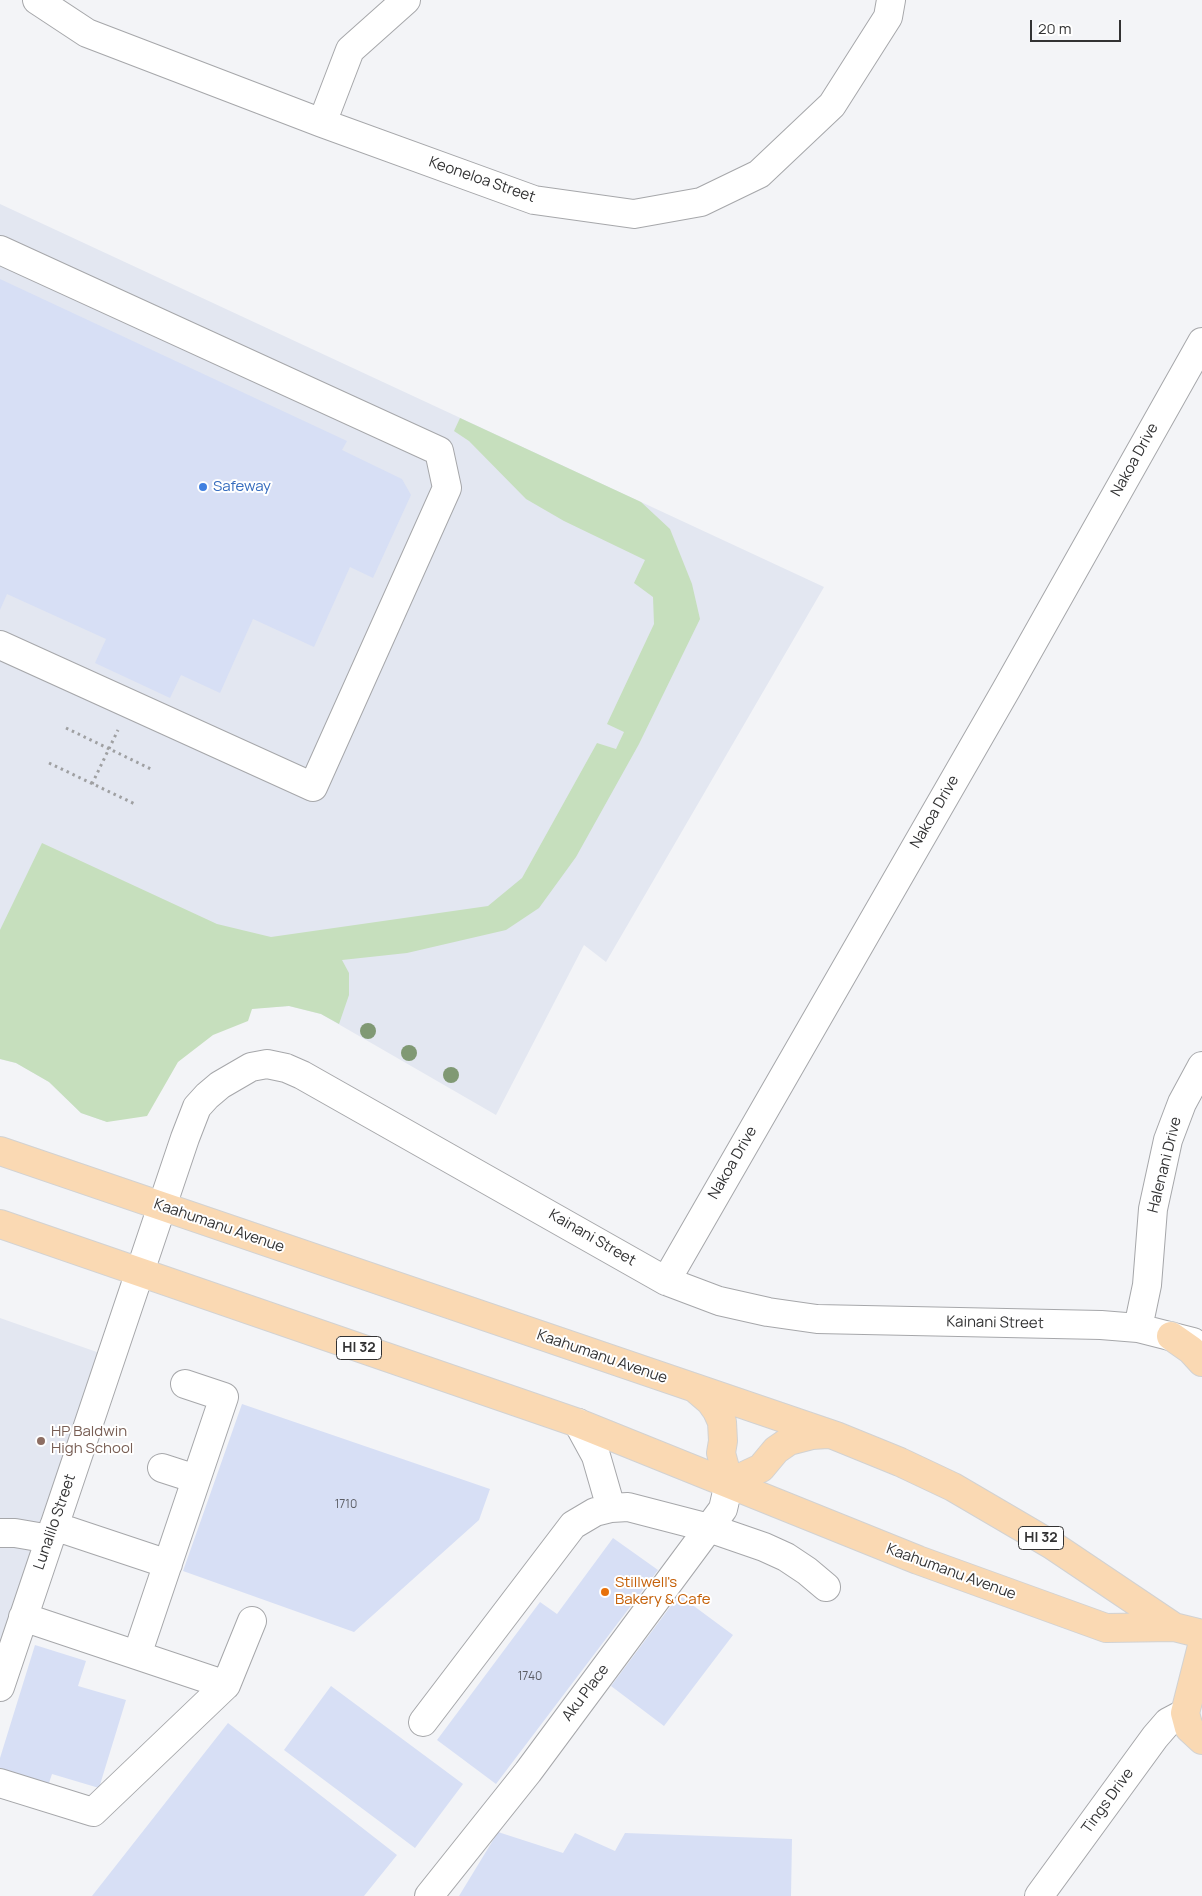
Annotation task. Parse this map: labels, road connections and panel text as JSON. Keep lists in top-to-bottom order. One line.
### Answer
{"streets":{"main road":["Kaahumanu Avenue","HI 32"],"street":["Keoneloa Street","Nakoa Drive","Halenani Drive","Kainani Street","Lunalilo Street","Aku Place","Tings Drive"]},"crossings":[["Nakoa Drive","Kainani Street"],["Halenani Drive","Kainani Street"],["Kaahumanu Avenue","Kainani Street"],["Kaahumanu Avenue","Lunalilo Street"],["Kaahumanu Avenue","Aku Place"],["Kainani Street","Lunalilo Street"]],"places":["Safeway","HP Baldwin High School","Stillwell's Bakery & Cafe"],"house_numbers":["1710","1740"],"scale_bar":"20 m"}
